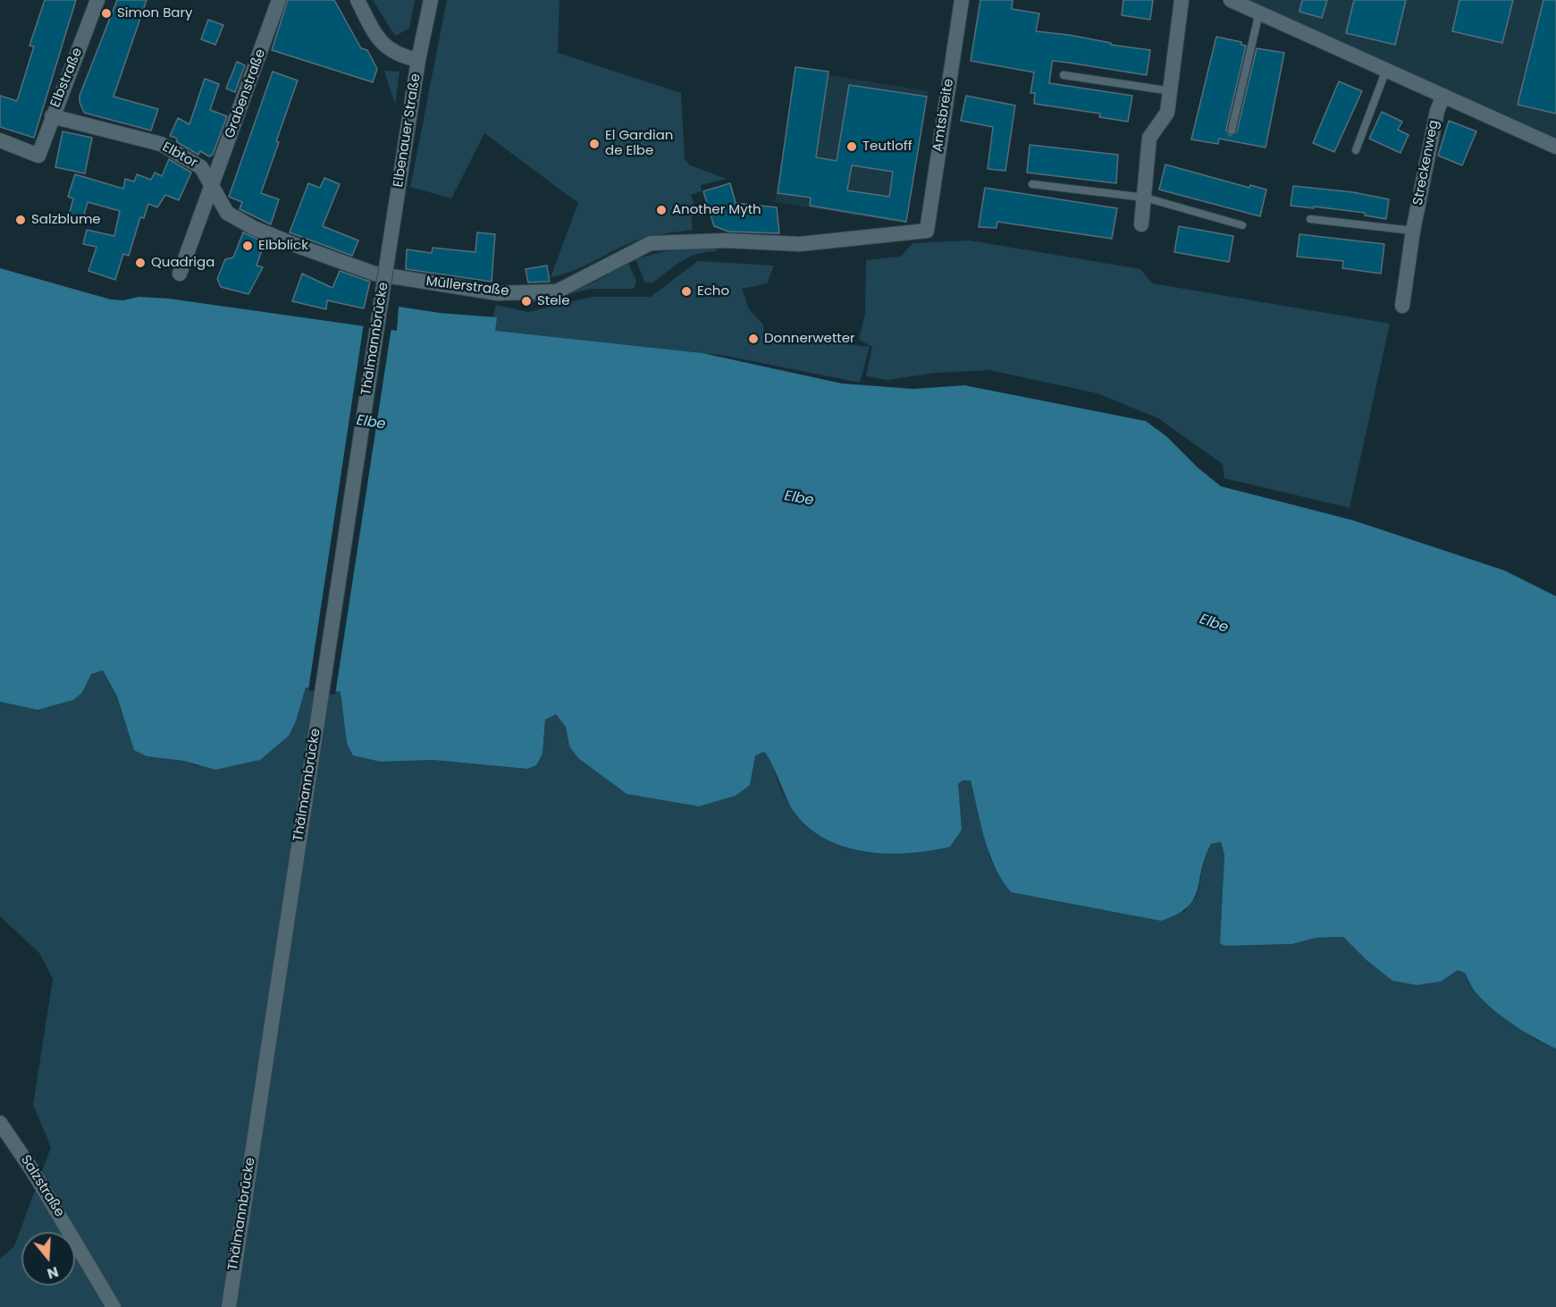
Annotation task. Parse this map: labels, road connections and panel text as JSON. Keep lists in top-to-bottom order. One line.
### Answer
{"streets":{"street":["Elbstraße","Grabenstraße","Amtsbreite","Elbenauer Straße","Elbtor","Streckenweg","Müllerstraße","Thälmannbrücke","Salzstraße"]},"crossings":[["Elbstraße","Elbtor"],["Grabenstraße","Elbtor"],["Grabenstraße","Müllerstraße"],["Amtsbreite","Müllerstraße"],["Elbenauer Straße","Thälmannbrücke"],["Elbtor","Müllerstraße"]],"water":["Elbe"],"places":["Simon Bary","El Gardian de Elbe","Teutloff","Another Myth","Salzblume","Elbblick","Quadriga","Echo","Stele","Donnerwetter"],"north":"bottom"}
